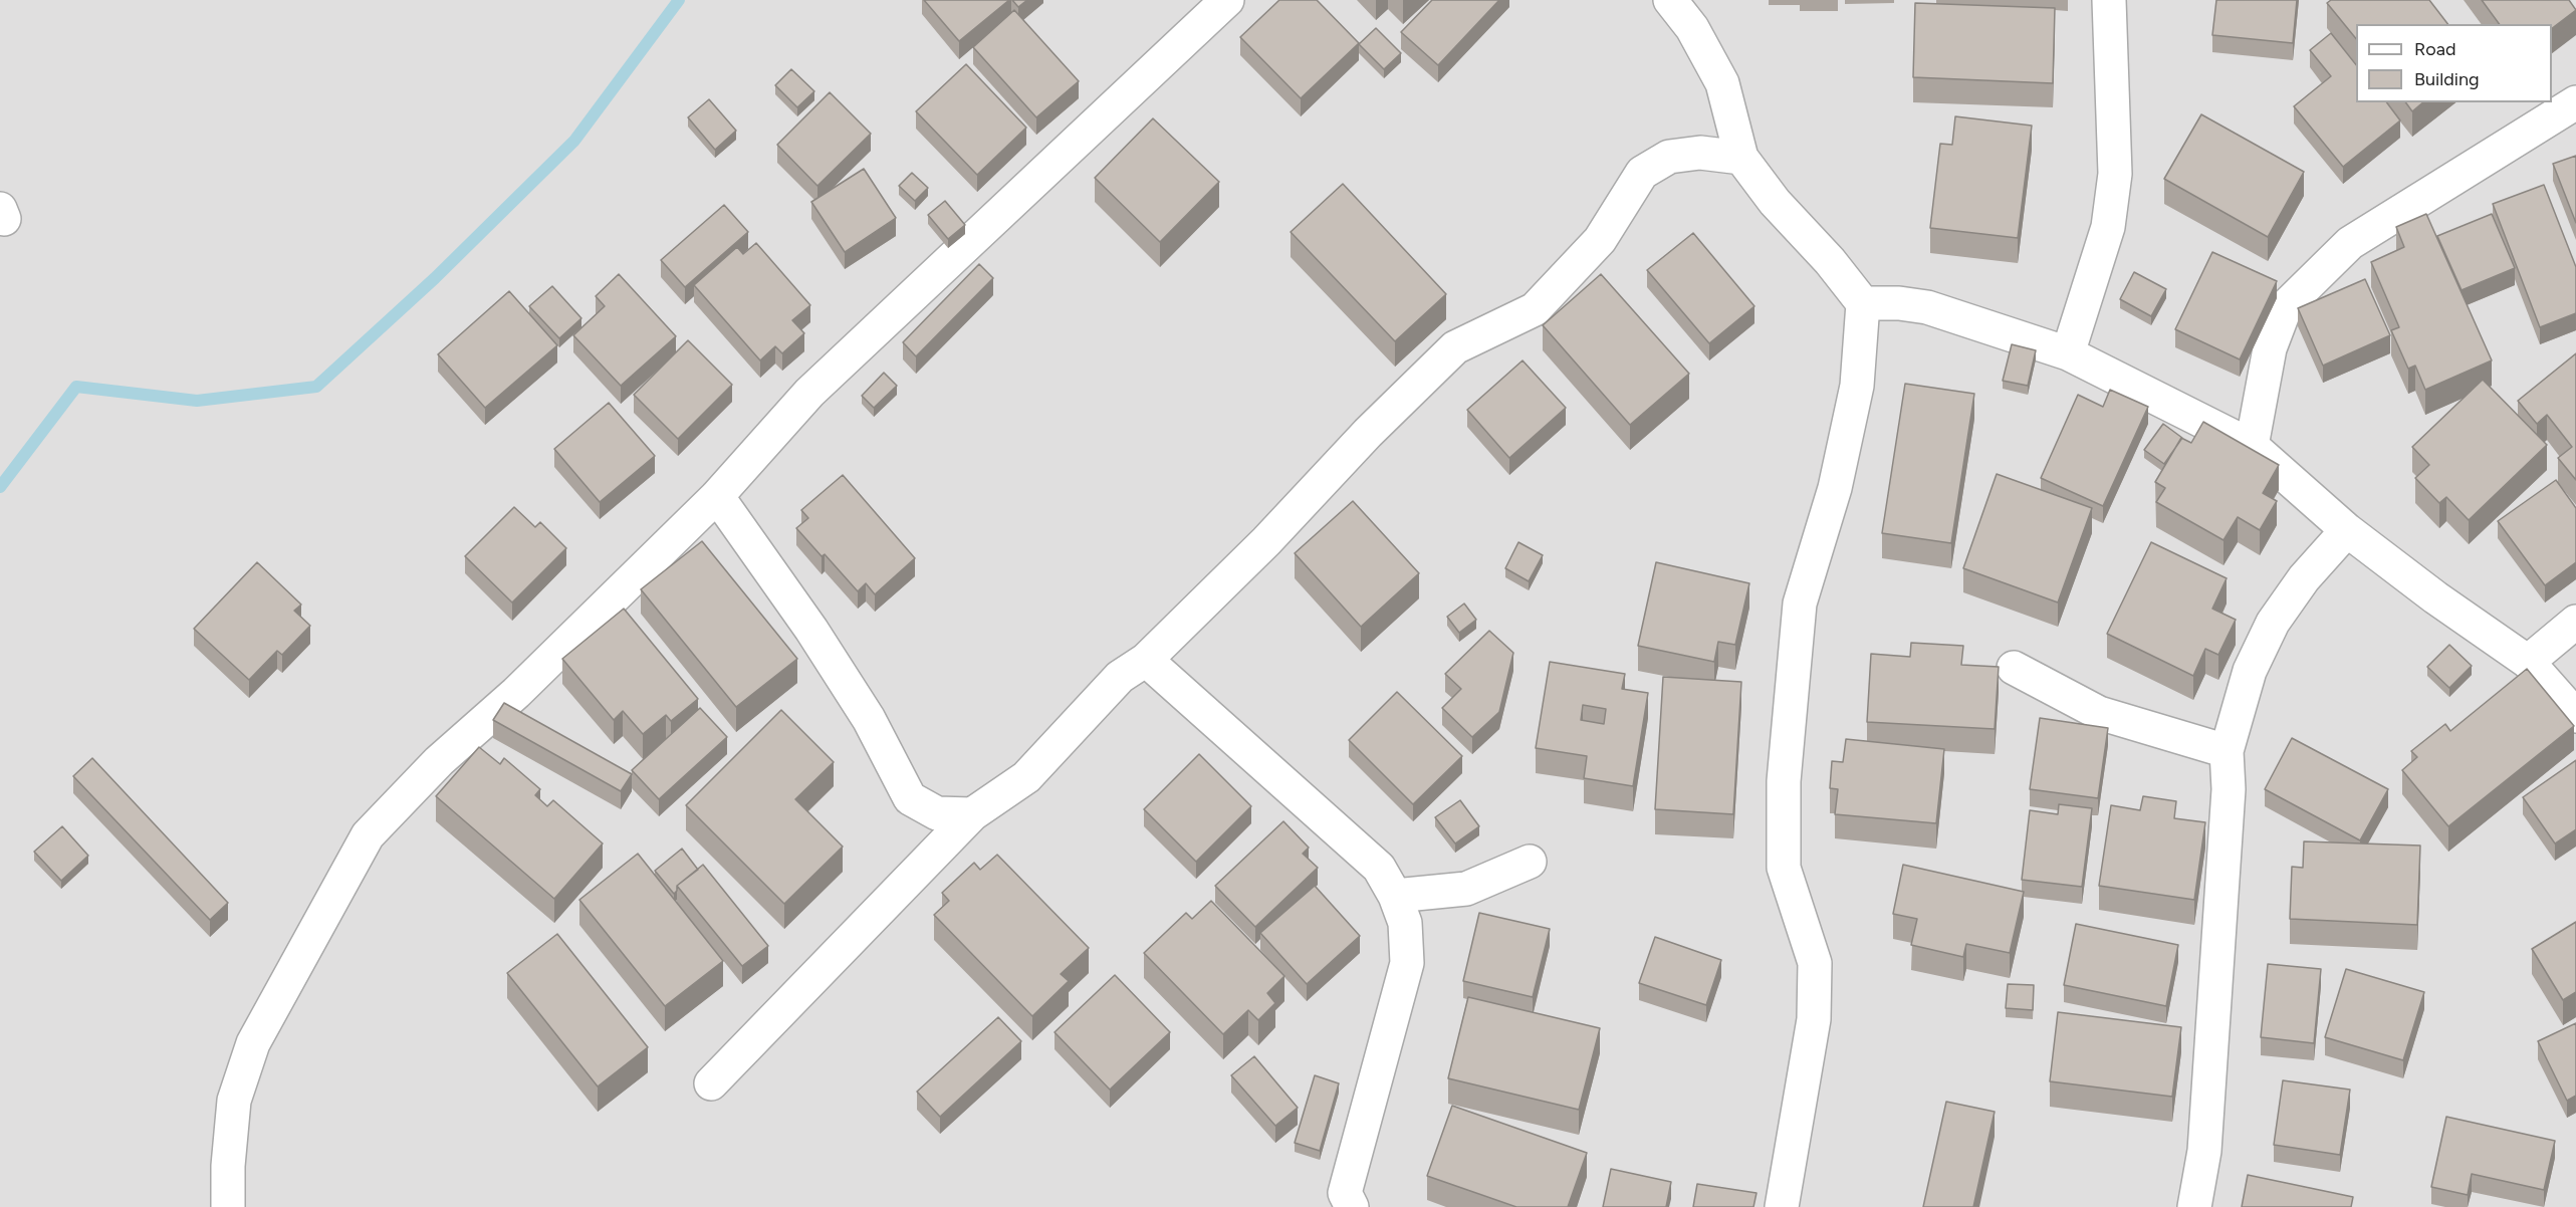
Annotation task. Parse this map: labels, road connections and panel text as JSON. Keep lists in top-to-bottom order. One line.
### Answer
{"legend":["Road","Building"]}
